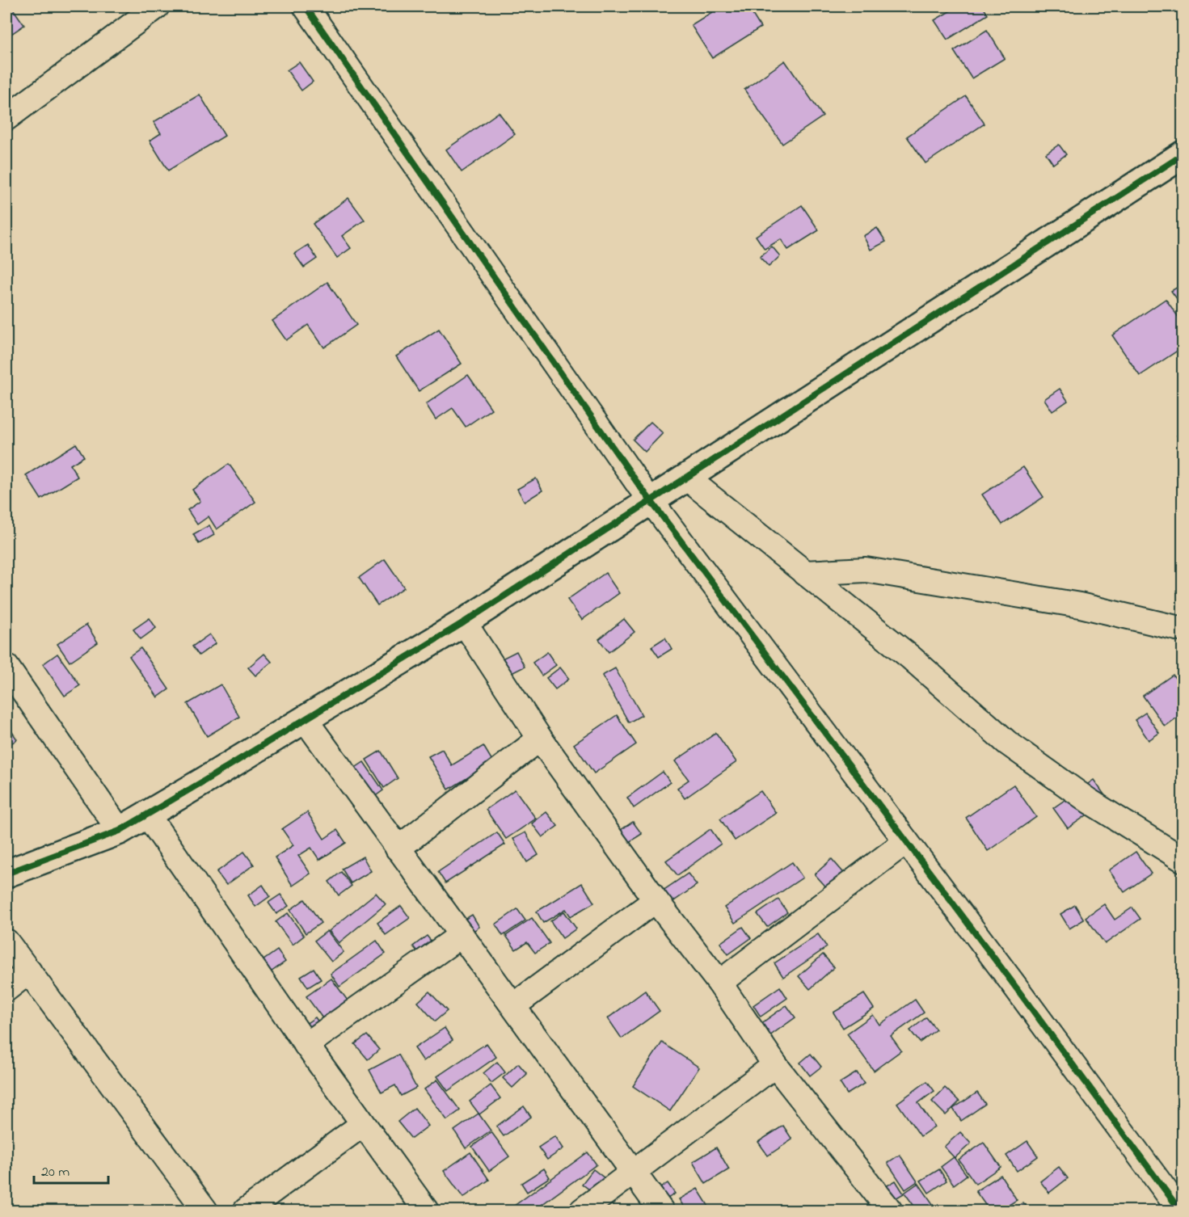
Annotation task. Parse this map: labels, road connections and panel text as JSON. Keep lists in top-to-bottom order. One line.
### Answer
{"scale_bar":"20 m"}
